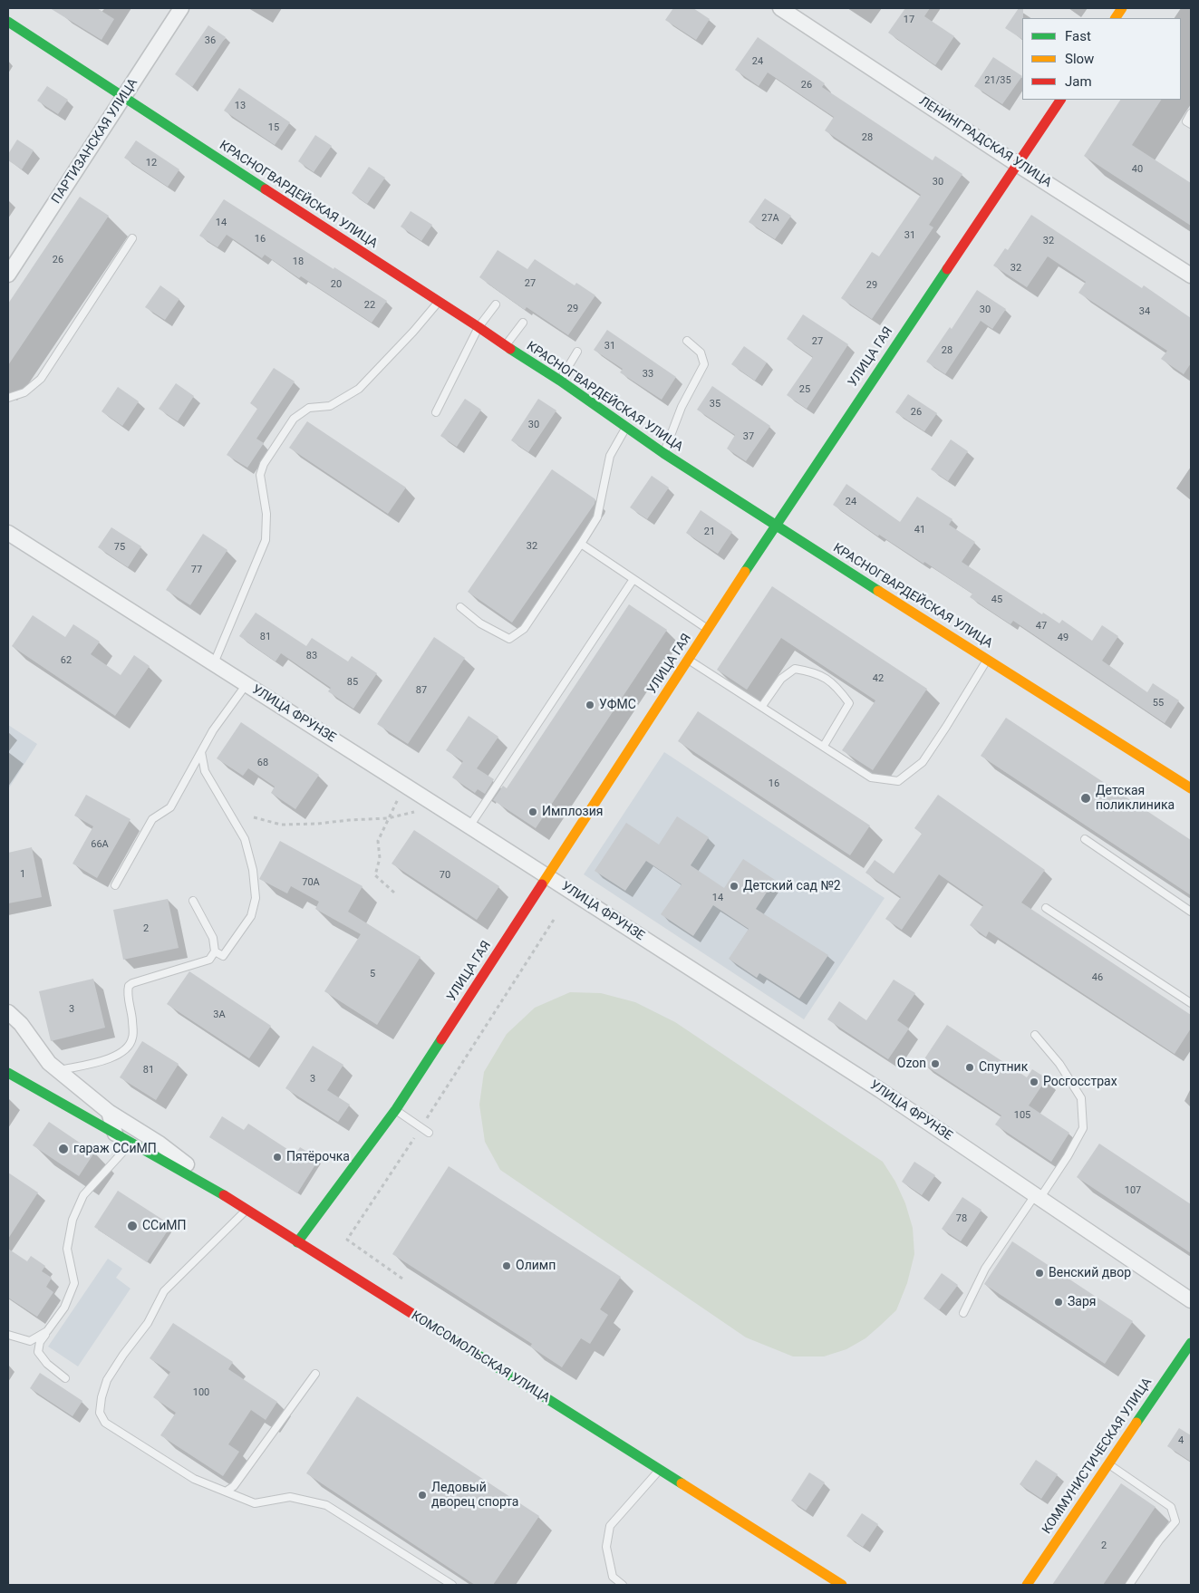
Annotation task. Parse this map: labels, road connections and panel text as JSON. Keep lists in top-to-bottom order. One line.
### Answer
{"streets":{"street":["ПАРТИЗАНСКАЯ УЛИЦА","ЛЕНИНГРАДСКАЯ УЛИЦА","КРАСНОГВАРДЕЙСКАЯ УЛИЦА","УЛИЦА ГАЯ","УЛИЦА ФРУНЗЕ","КОМСОМОЛЬСКАЯ УЛИЦА","КОММУНИСТИЧЕСКАЯ УЛИЦА"]},"crossings":[["ПАРТИЗАНСКАЯ УЛИЦА","КРАСНОГВАРДЕЙСКАЯ УЛИЦА"],["ЛЕНИНГРАДСКАЯ УЛИЦА","УЛИЦА ГАЯ"],["КРАСНОГВАРДЕЙСКАЯ УЛИЦА","УЛИЦА ГАЯ"],["УЛИЦА ГАЯ","УЛИЦА ФРУНЗЕ"],["УЛИЦА ГАЯ","КОМСОМОЛЬСКАЯ УЛИЦА"]],"places":["УФМС","Детская поликлиника","Имплозия","Детский сад №2","Ozon","Спутник","Росгосстрах","гараж ССиМП","Пятёрочка","ССиМП","Олимп","Венский двор","Заря","Ледовый дворец спорта"],"house_numbers":["17","36","24","21/35","26","13","15","28","12","40","30","27А","14","31","16","32","26","18","32","27","20","29","22","29","30","34","27","31","28","33","25","35","26","30","37","24","41","21","32","75","77","45","47","81","49","83","62","42","85","87","55","68","16","66А","1","70","70А","14","2","5","46","3","3А","81","3","105","107","78","100","4","2"],"legend":["Fast","Slow","Jam"]}
